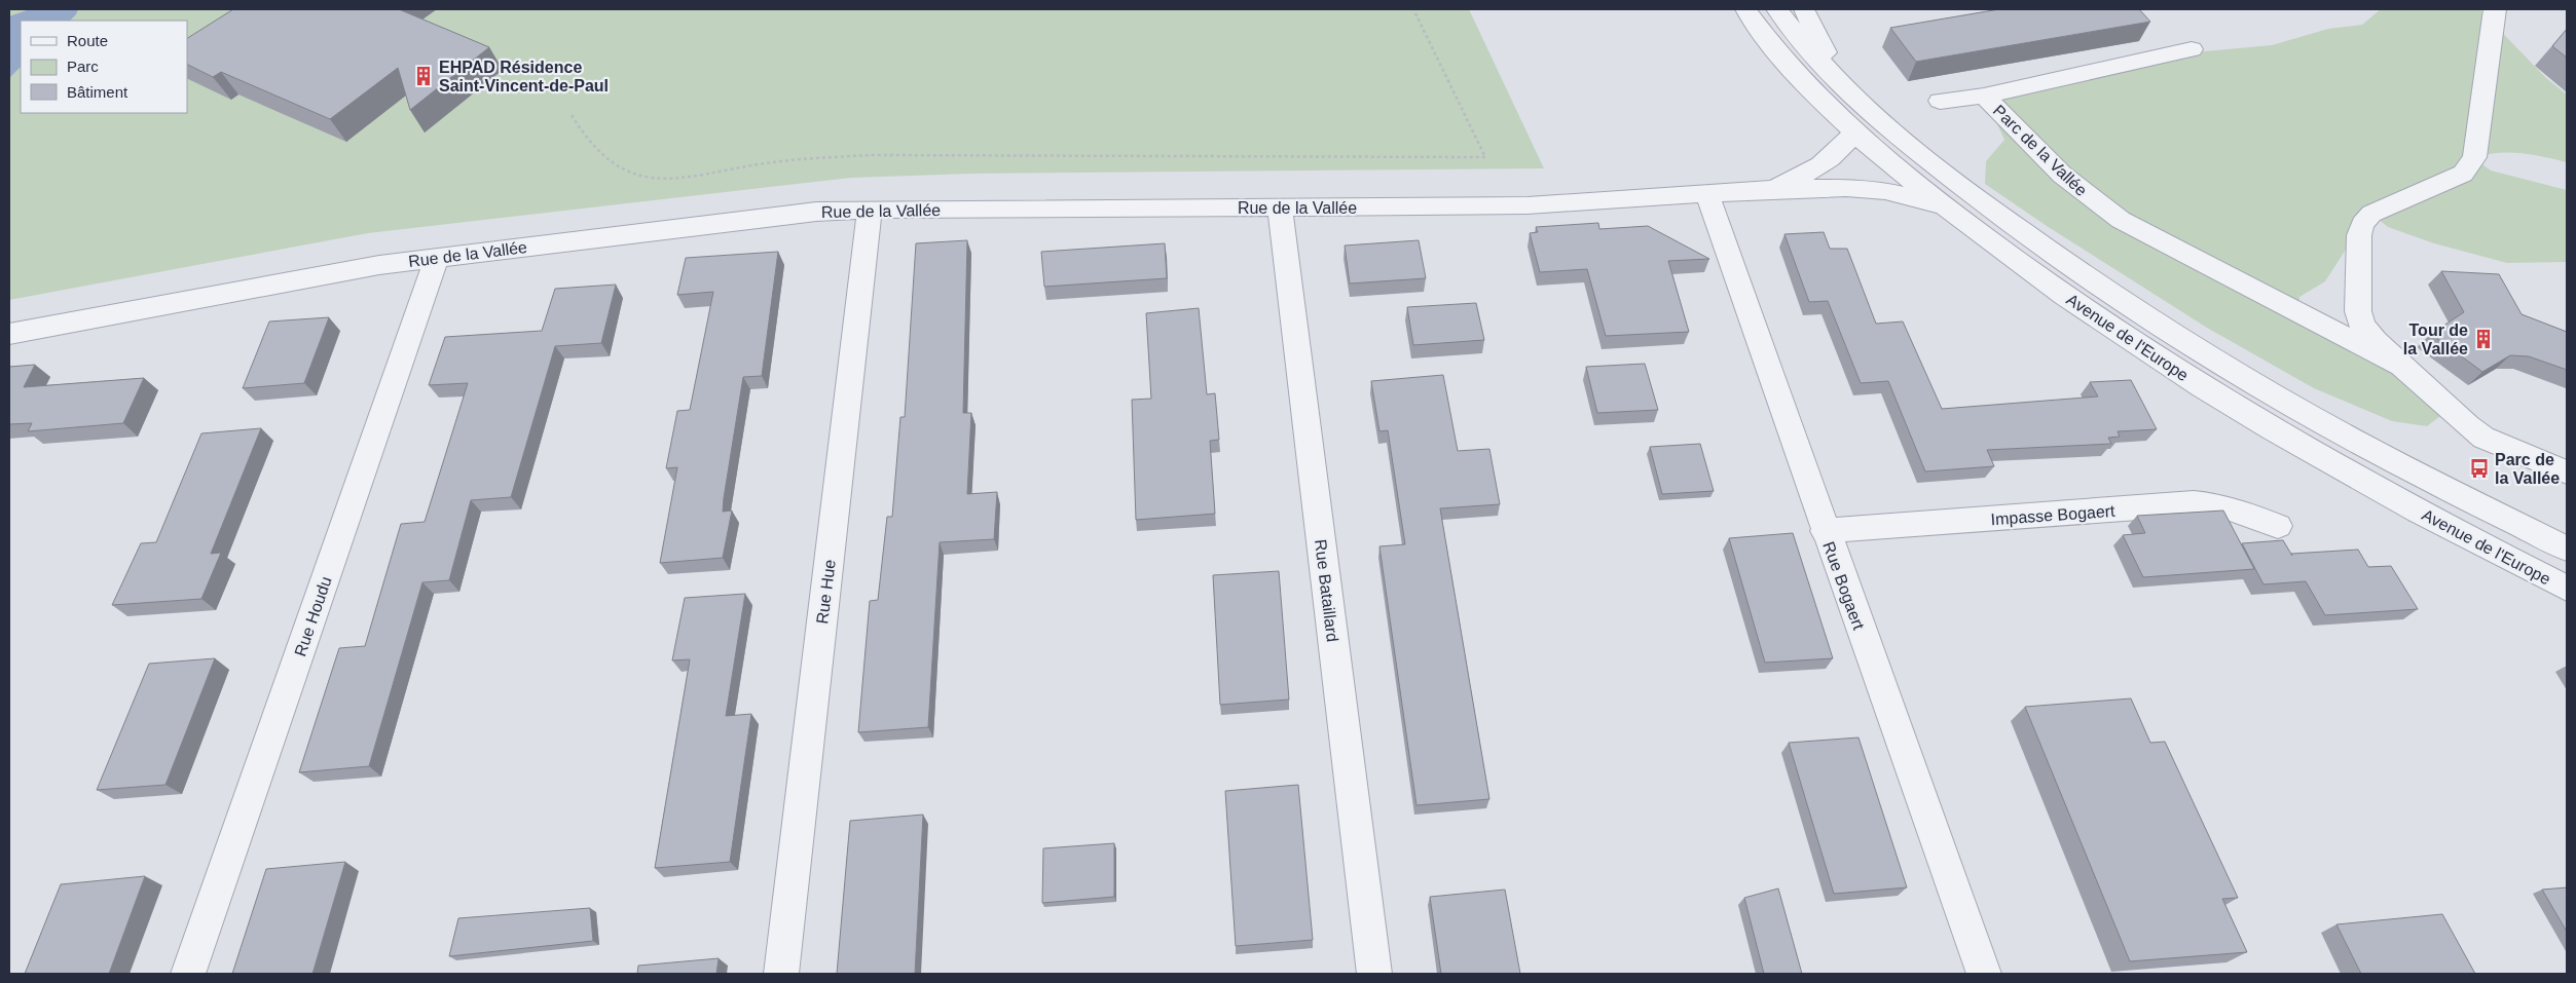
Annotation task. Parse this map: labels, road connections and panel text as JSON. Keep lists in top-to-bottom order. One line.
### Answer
{"streets":{"street":["Parc de la Vallée","Rue de la Vallée","Avenue de l'Europe","Impasse Bogaert","Rue Bogaert","Rue Bataillard","Rue Hue","Rue Houdu"]},"crossings":[["Rue de la Vallée","Avenue de l'Europe"],["Rue de la Vallée","Rue Bogaert"],["Rue de la Vallée","Rue Bataillard"],["Rue de la Vallée","Rue Hue"],["Rue de la Vallée","Rue Houdu"],["Impasse Bogaert","Rue Bogaert"]],"places":{"building":["EHPAD Résidence Saint-Vincent-de-Paul","Tour de la Vallée"],"bus stop":["Parc de la Vallée"]},"legend":["Route","Parc","Bâtiment"]}
